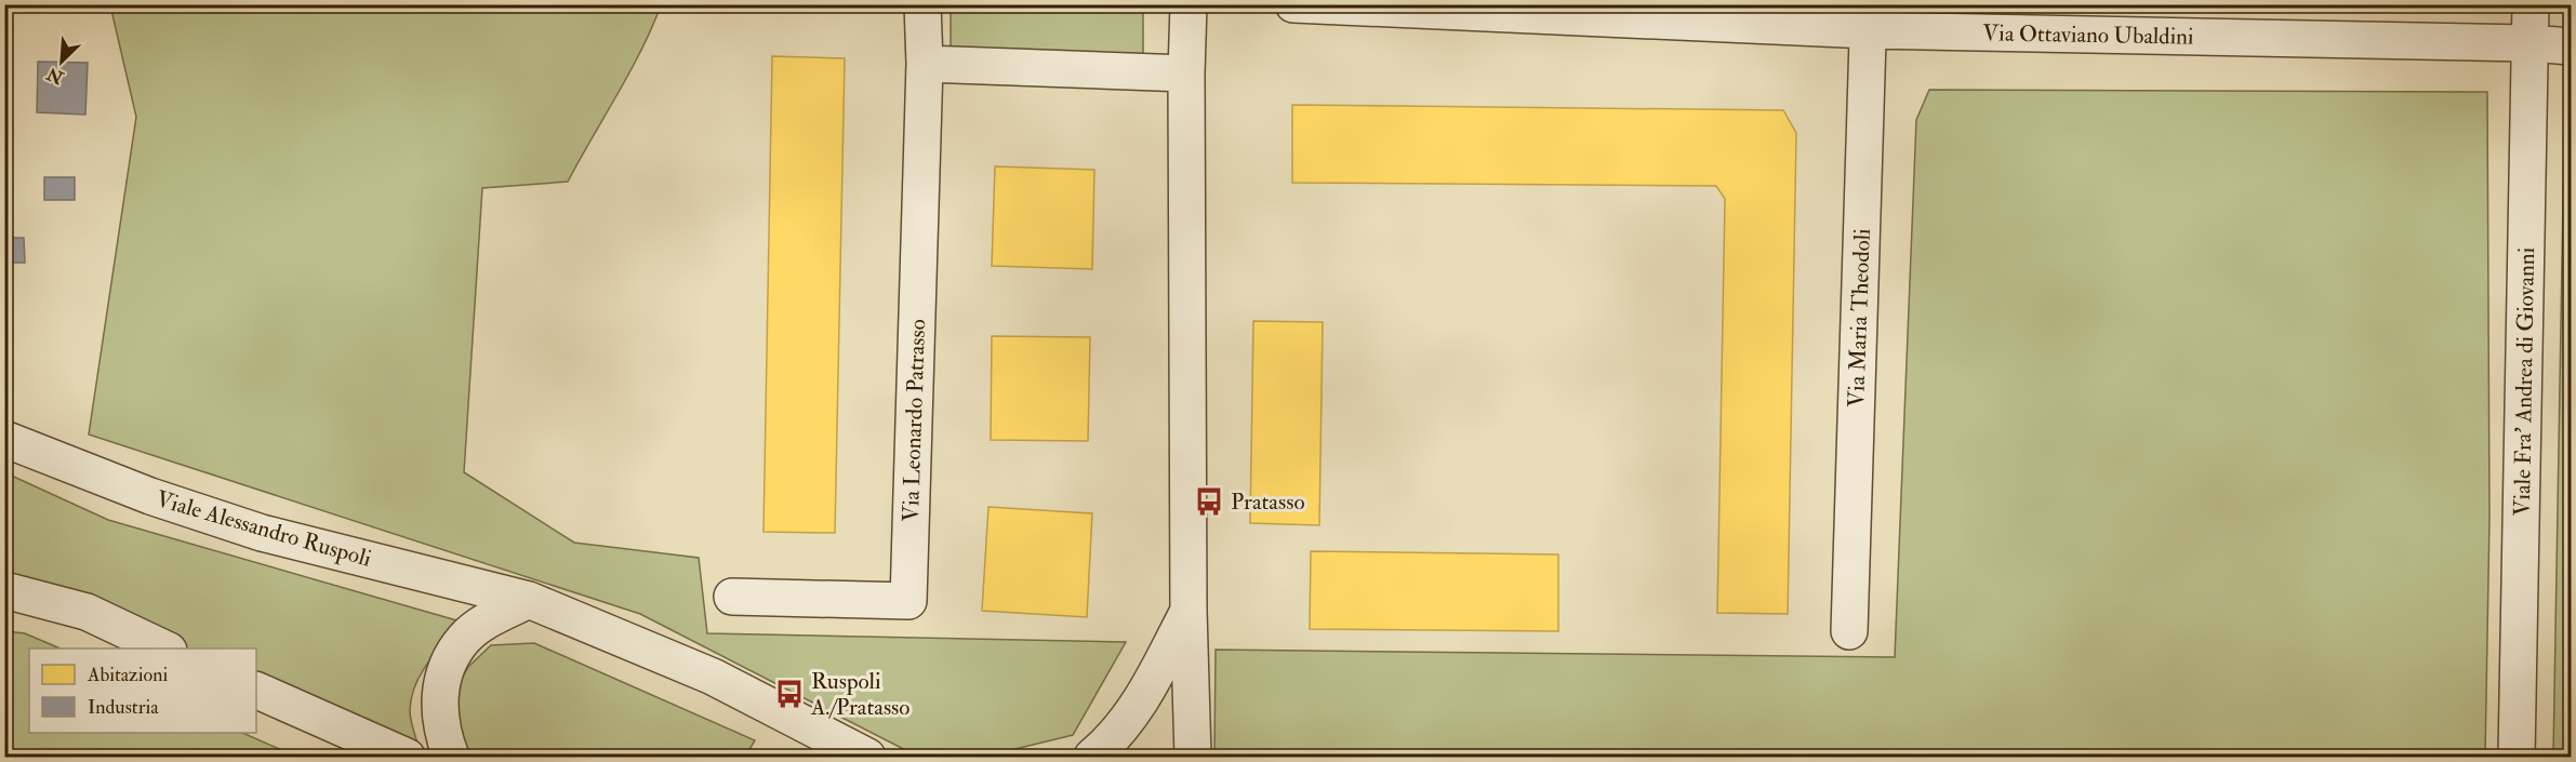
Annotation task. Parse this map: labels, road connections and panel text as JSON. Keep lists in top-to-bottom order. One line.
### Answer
{"streets":{"street":["Via Ottaviano Ubaldini","Via Maria Theodoli","Viale Fra' Andrea di Giovanni","Via Leonardo Patrasso","Viale Alessandro Ruspoli"]},"crossings":[["Via Ottaviano Ubaldini","Via Maria Theodoli"],["Via Ottaviano Ubaldini","Viale Fra' Andrea di Giovanni"]],"places":{"bus stop":["Pratasso","Ruspoli A./Pratasso"]},"legend":["Abitazioni","Industria"],"north":"bottom left"}
